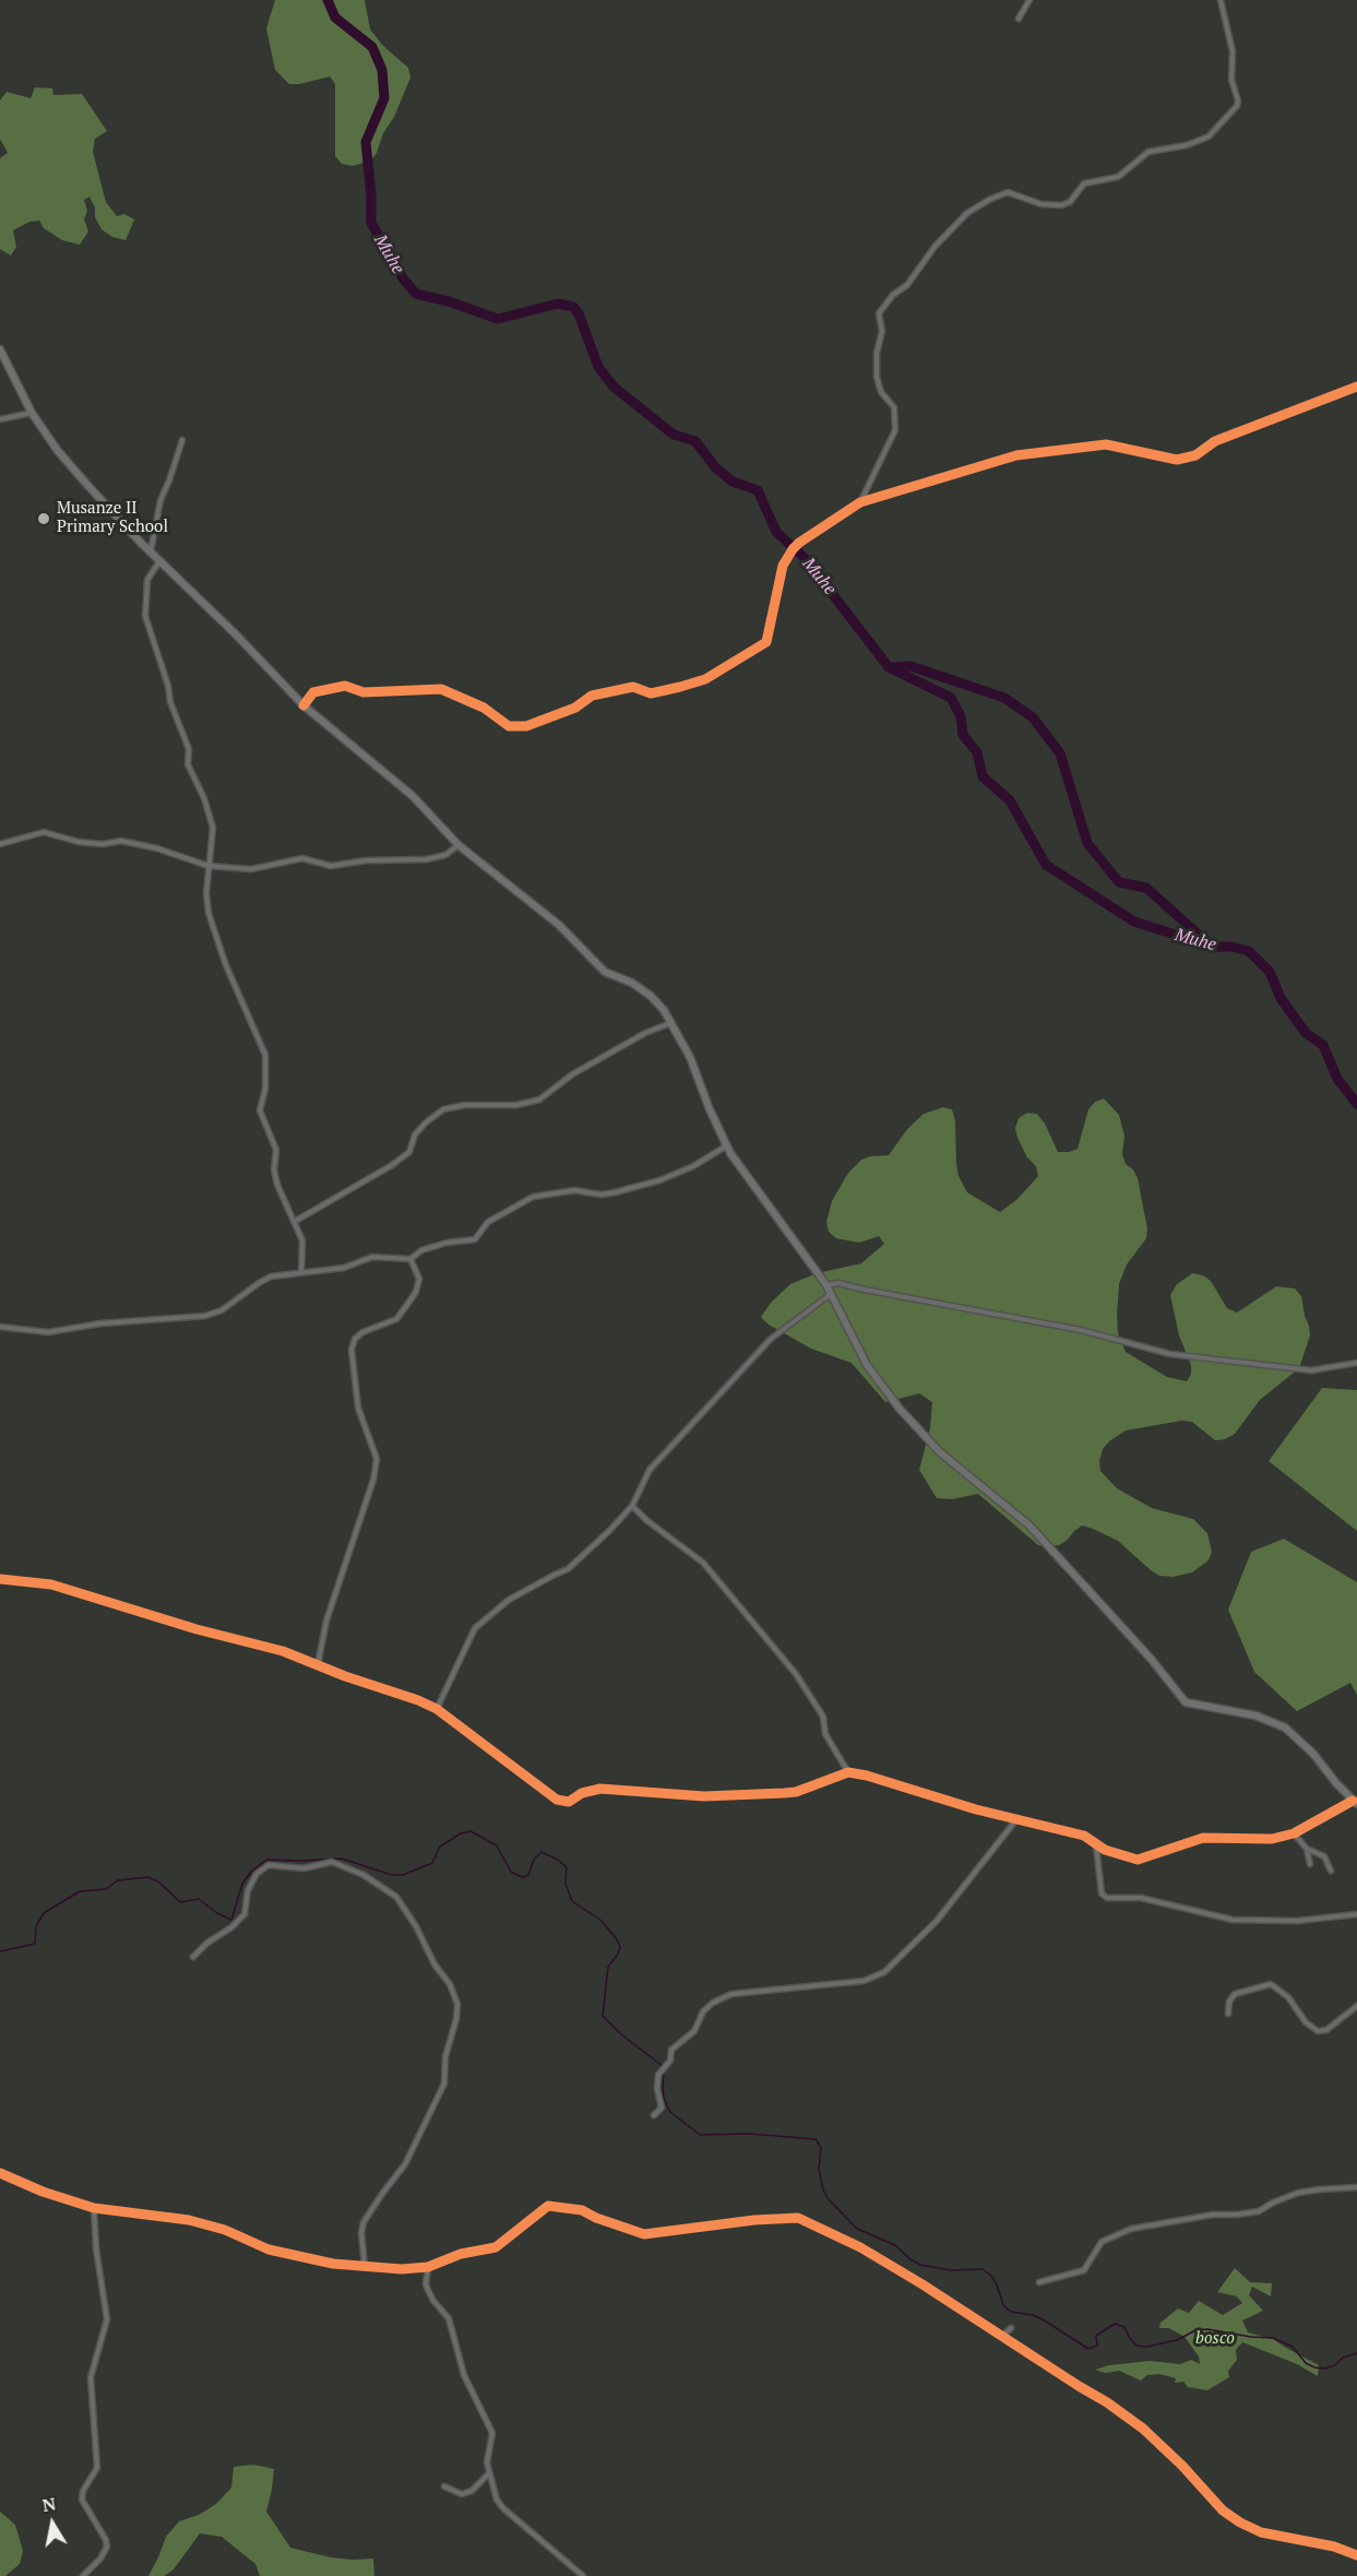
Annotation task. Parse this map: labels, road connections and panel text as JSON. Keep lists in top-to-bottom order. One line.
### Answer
{"water":["Muhe"],"parks":["bosco"],"places":["Musanze II Primary School"],"north":"top"}
